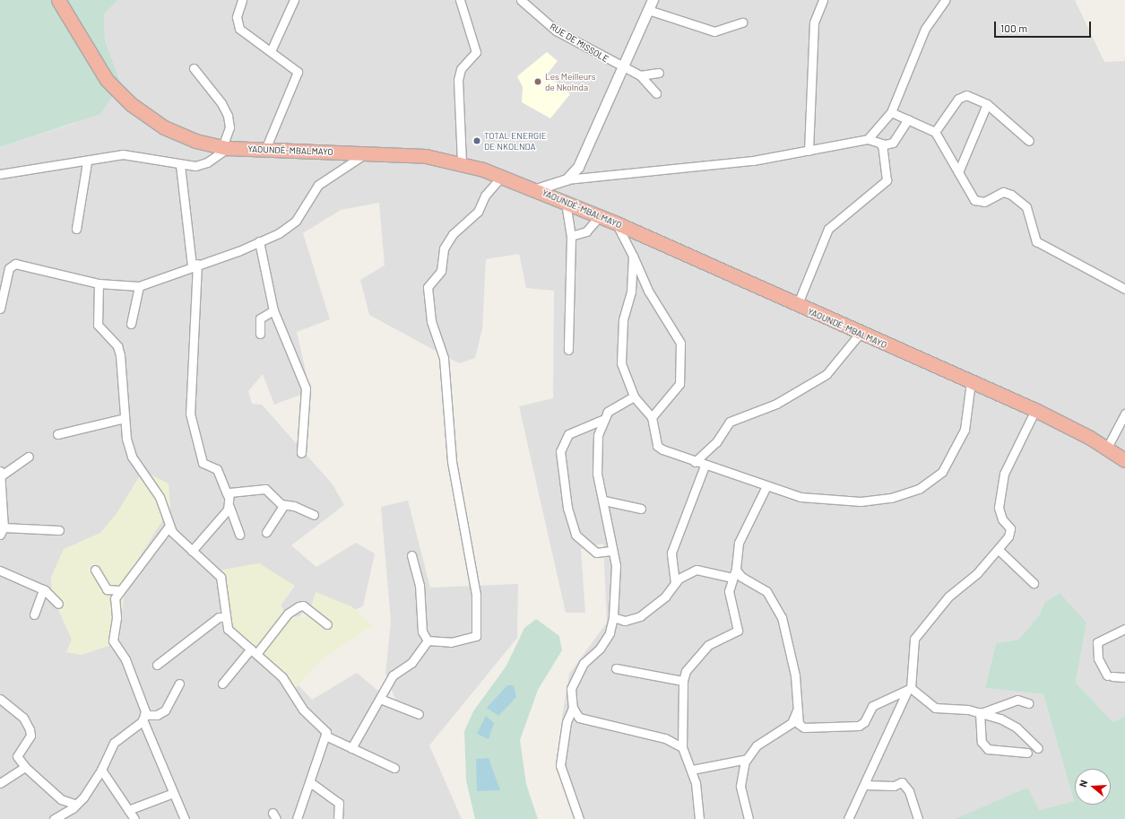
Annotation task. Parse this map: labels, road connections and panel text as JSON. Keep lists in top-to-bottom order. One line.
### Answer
{"streets":{"highway":["YAOUNDÉ-MBALMAYO"],"street":["RUE DE MISSOLE"]},"places":["Les Meilleurs de Nkolnda","TOTAL ENERGIE DE NKOLNDA"],"scale_bar":"100 m","north":"left"}
